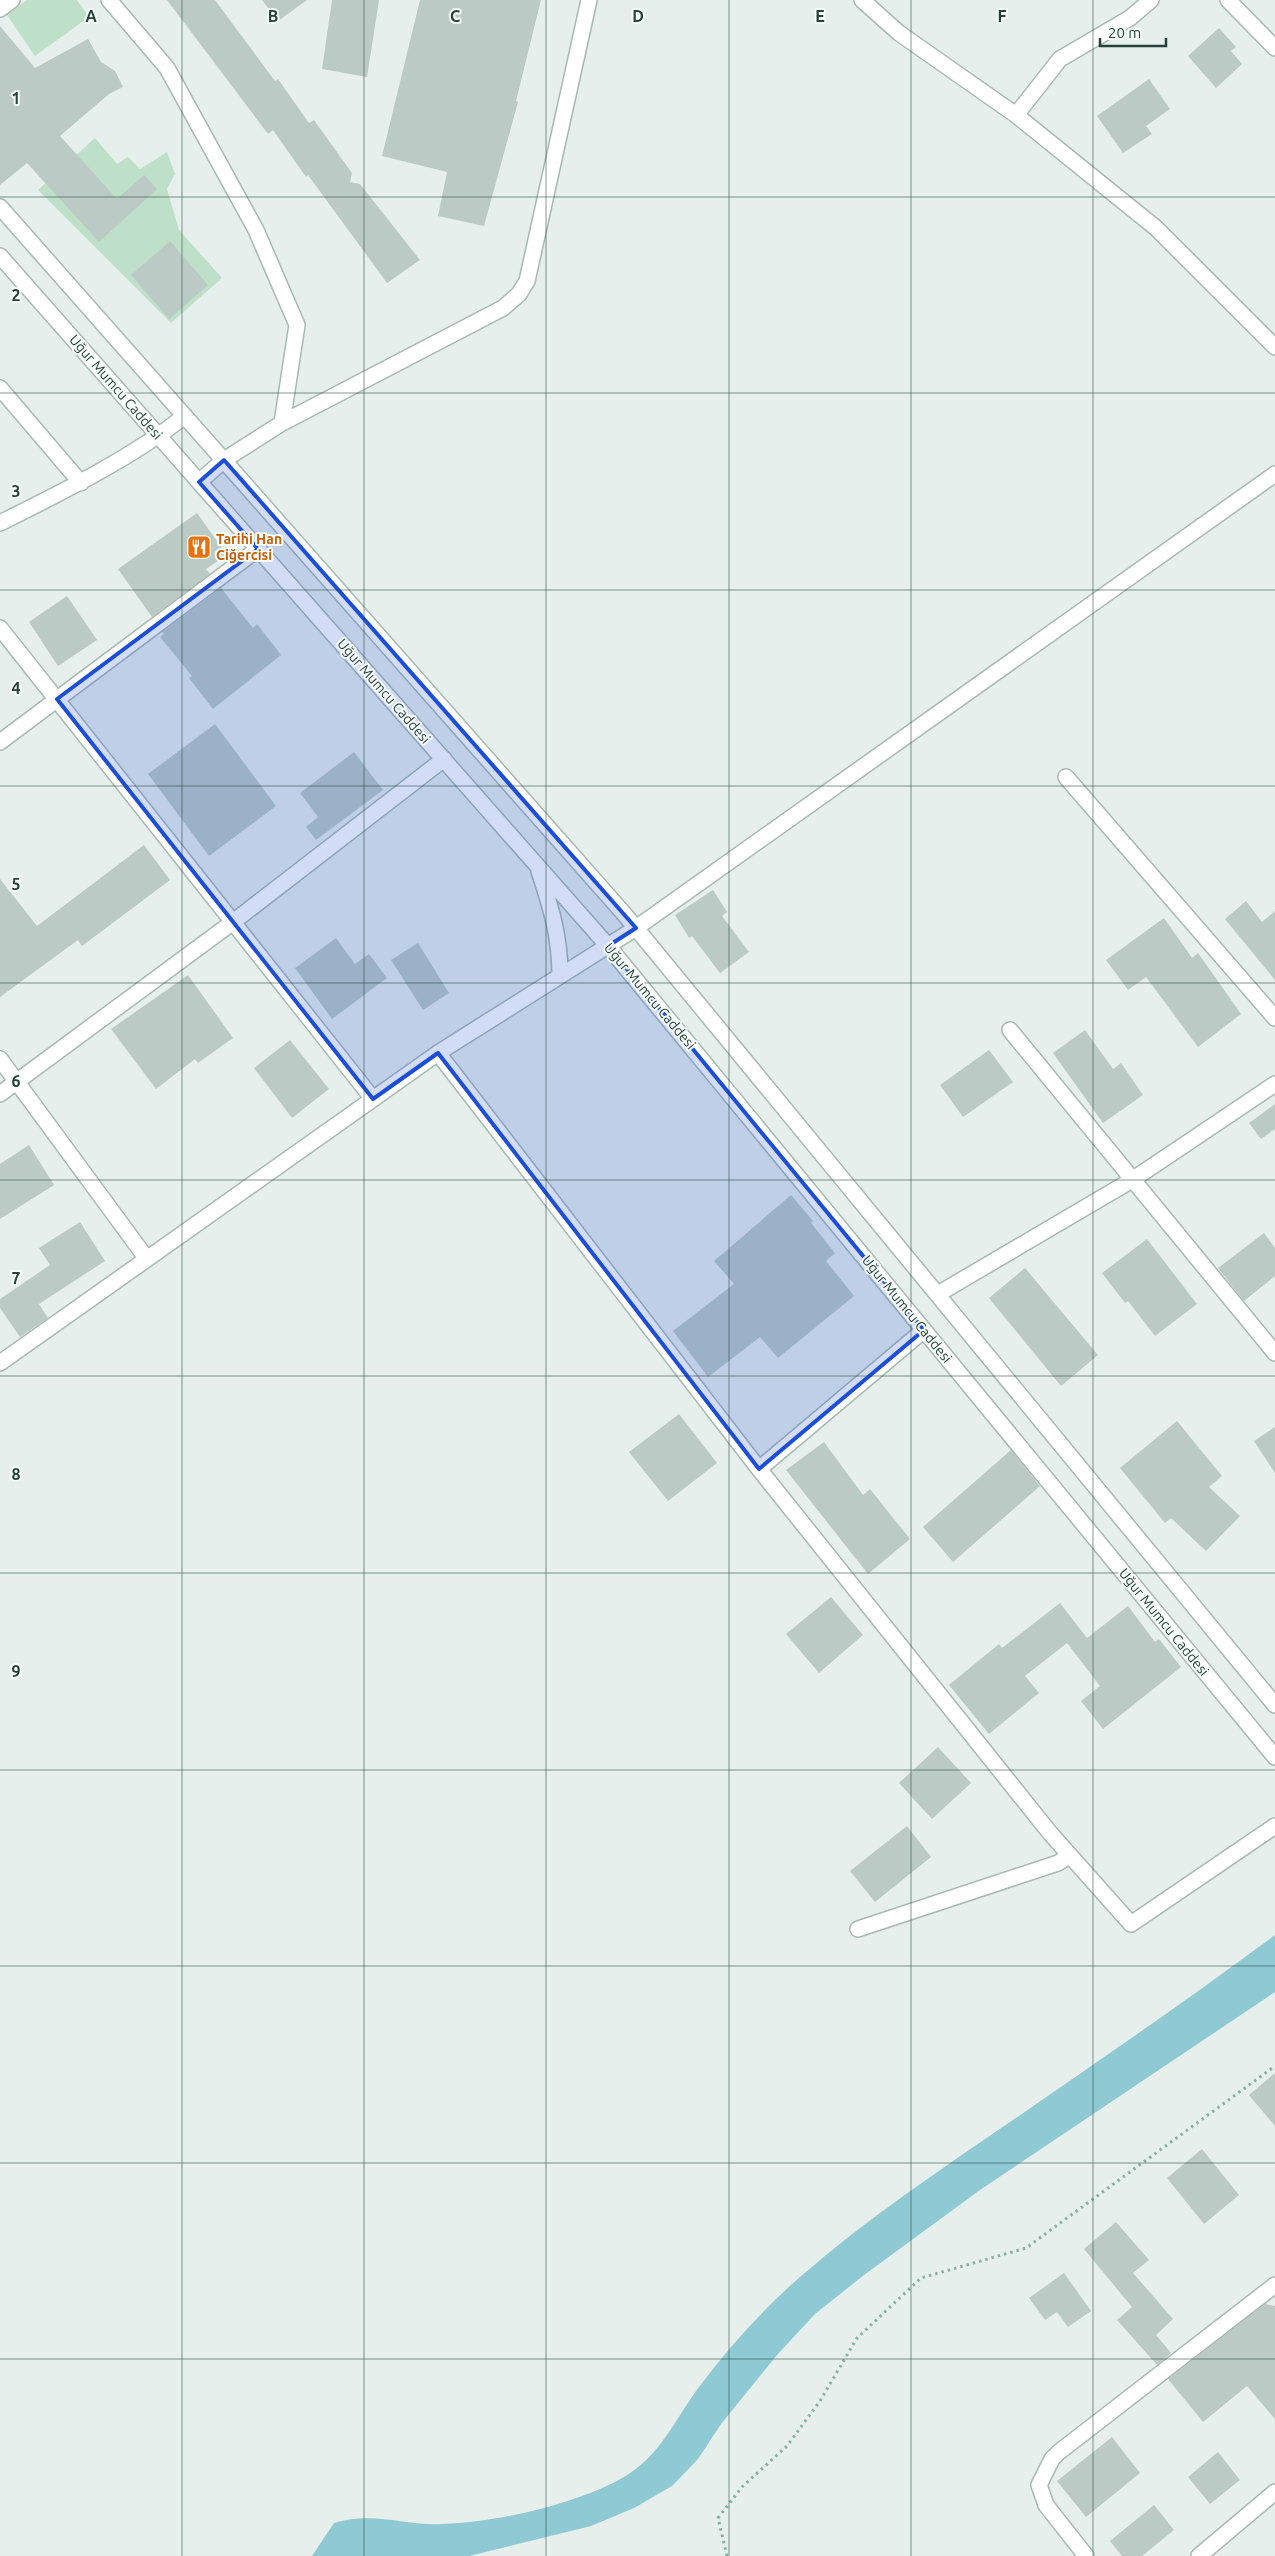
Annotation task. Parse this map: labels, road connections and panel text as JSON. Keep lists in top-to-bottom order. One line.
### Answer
{"streets":{"street":["Uğur Mumcu Caddesi"]},"places":{"restaurant":["Tarihi Han Ciğercisi"]},"scale_bar":"20 m","grid":{"columns":["A","B","C","D","E","F"],"rows":["1","2","3","4","5","6","7","8","9"]}}
